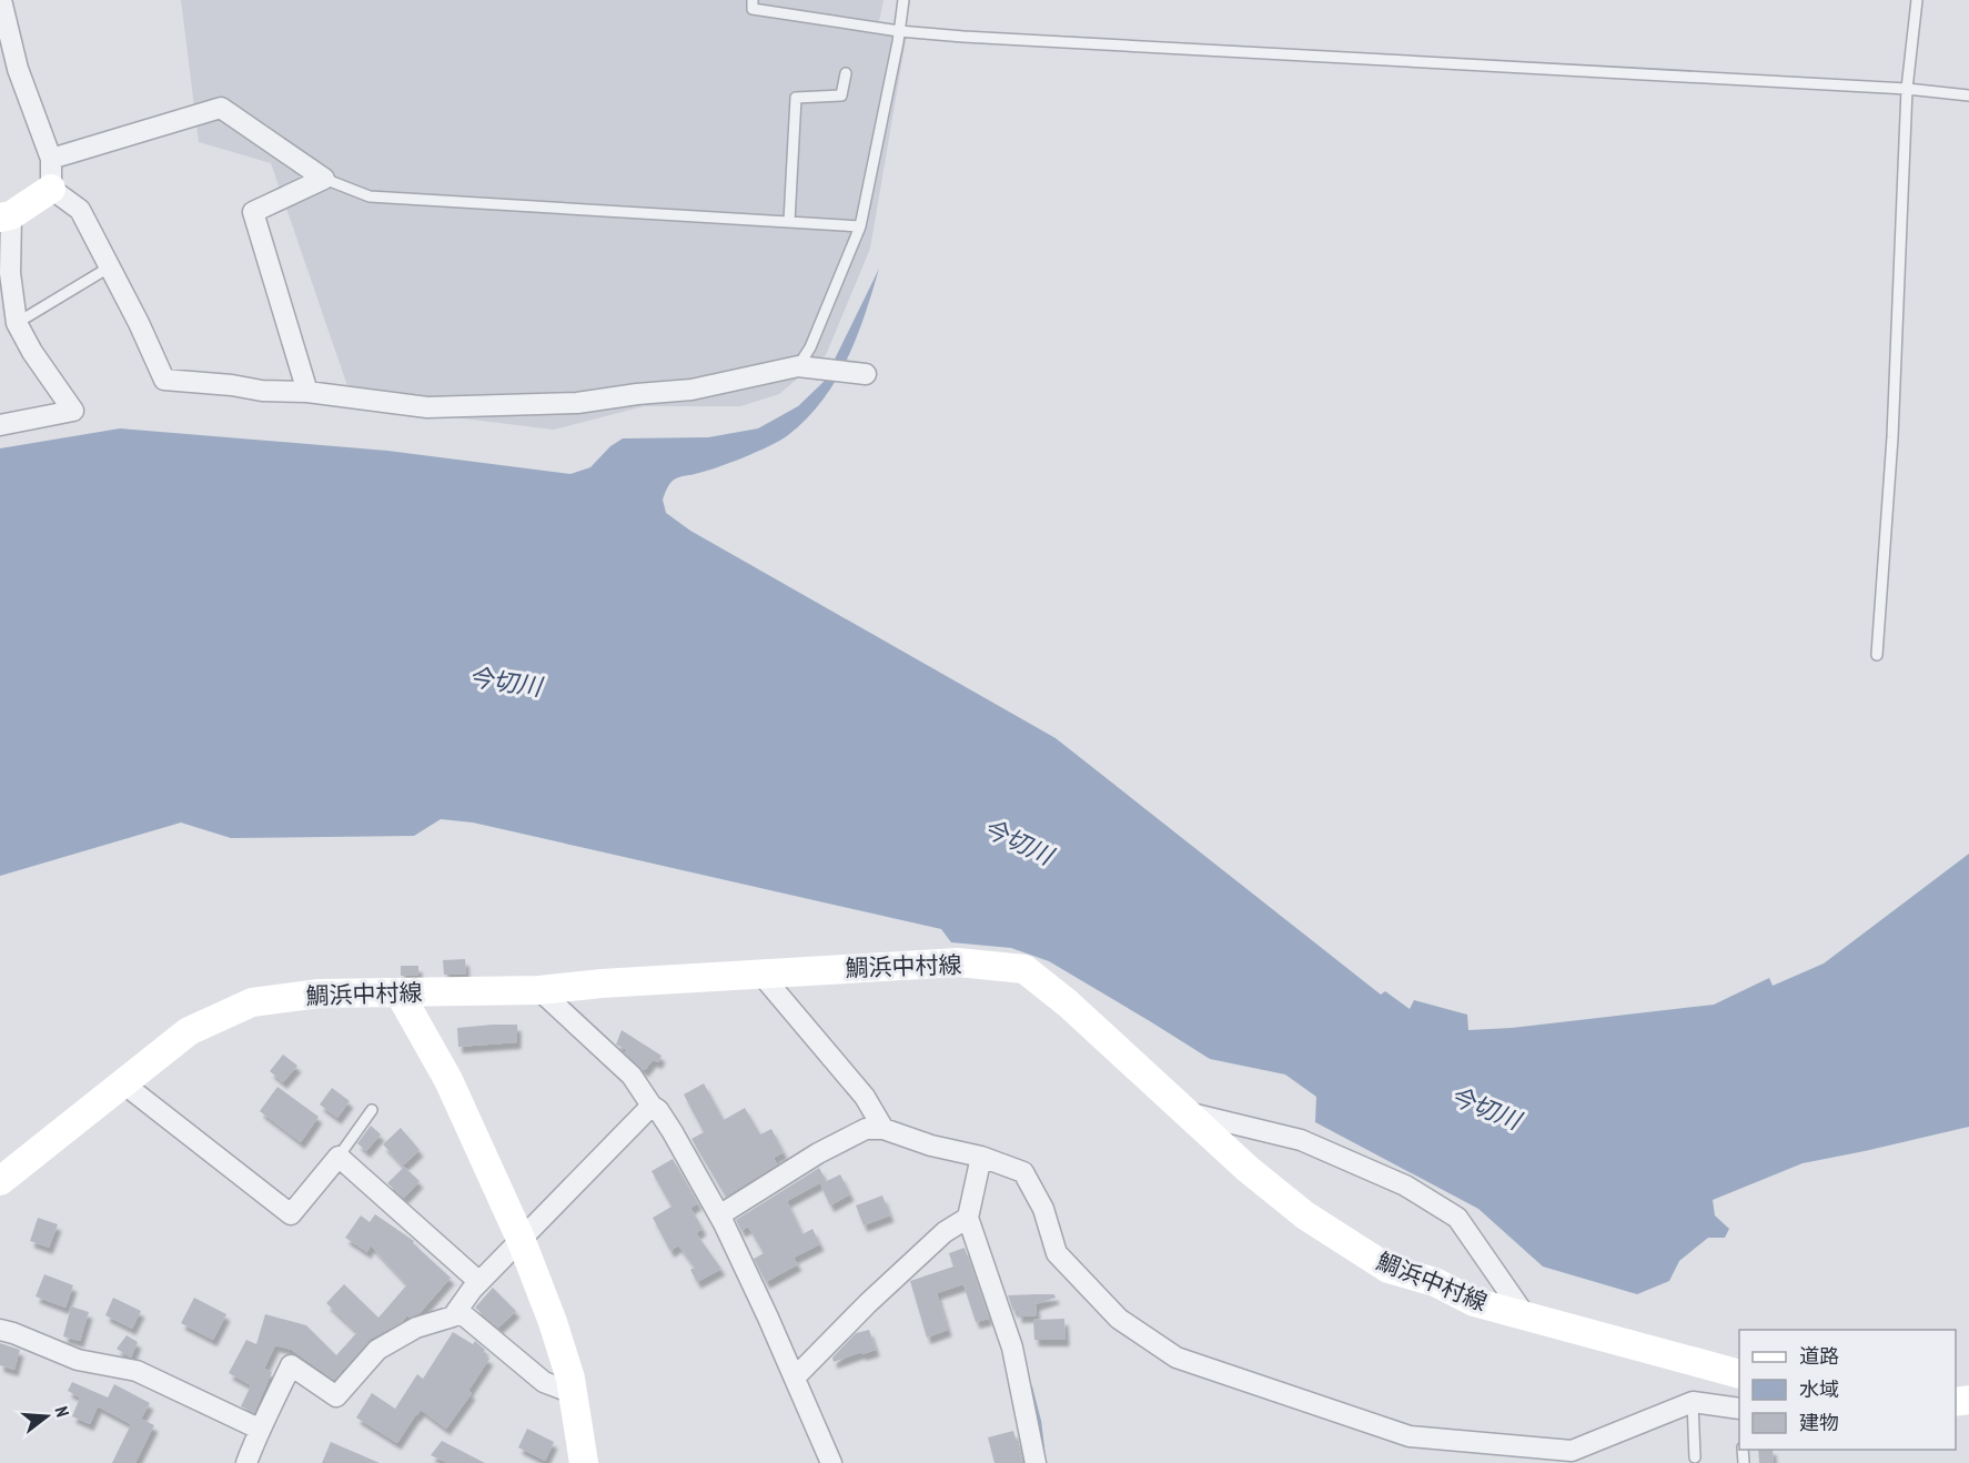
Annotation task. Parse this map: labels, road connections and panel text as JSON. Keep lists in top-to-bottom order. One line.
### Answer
{"streets":{"main road":["鯛浜中村線"]},"water":["今切川"],"legend":["道路","水域","建物"],"north":"right"}
